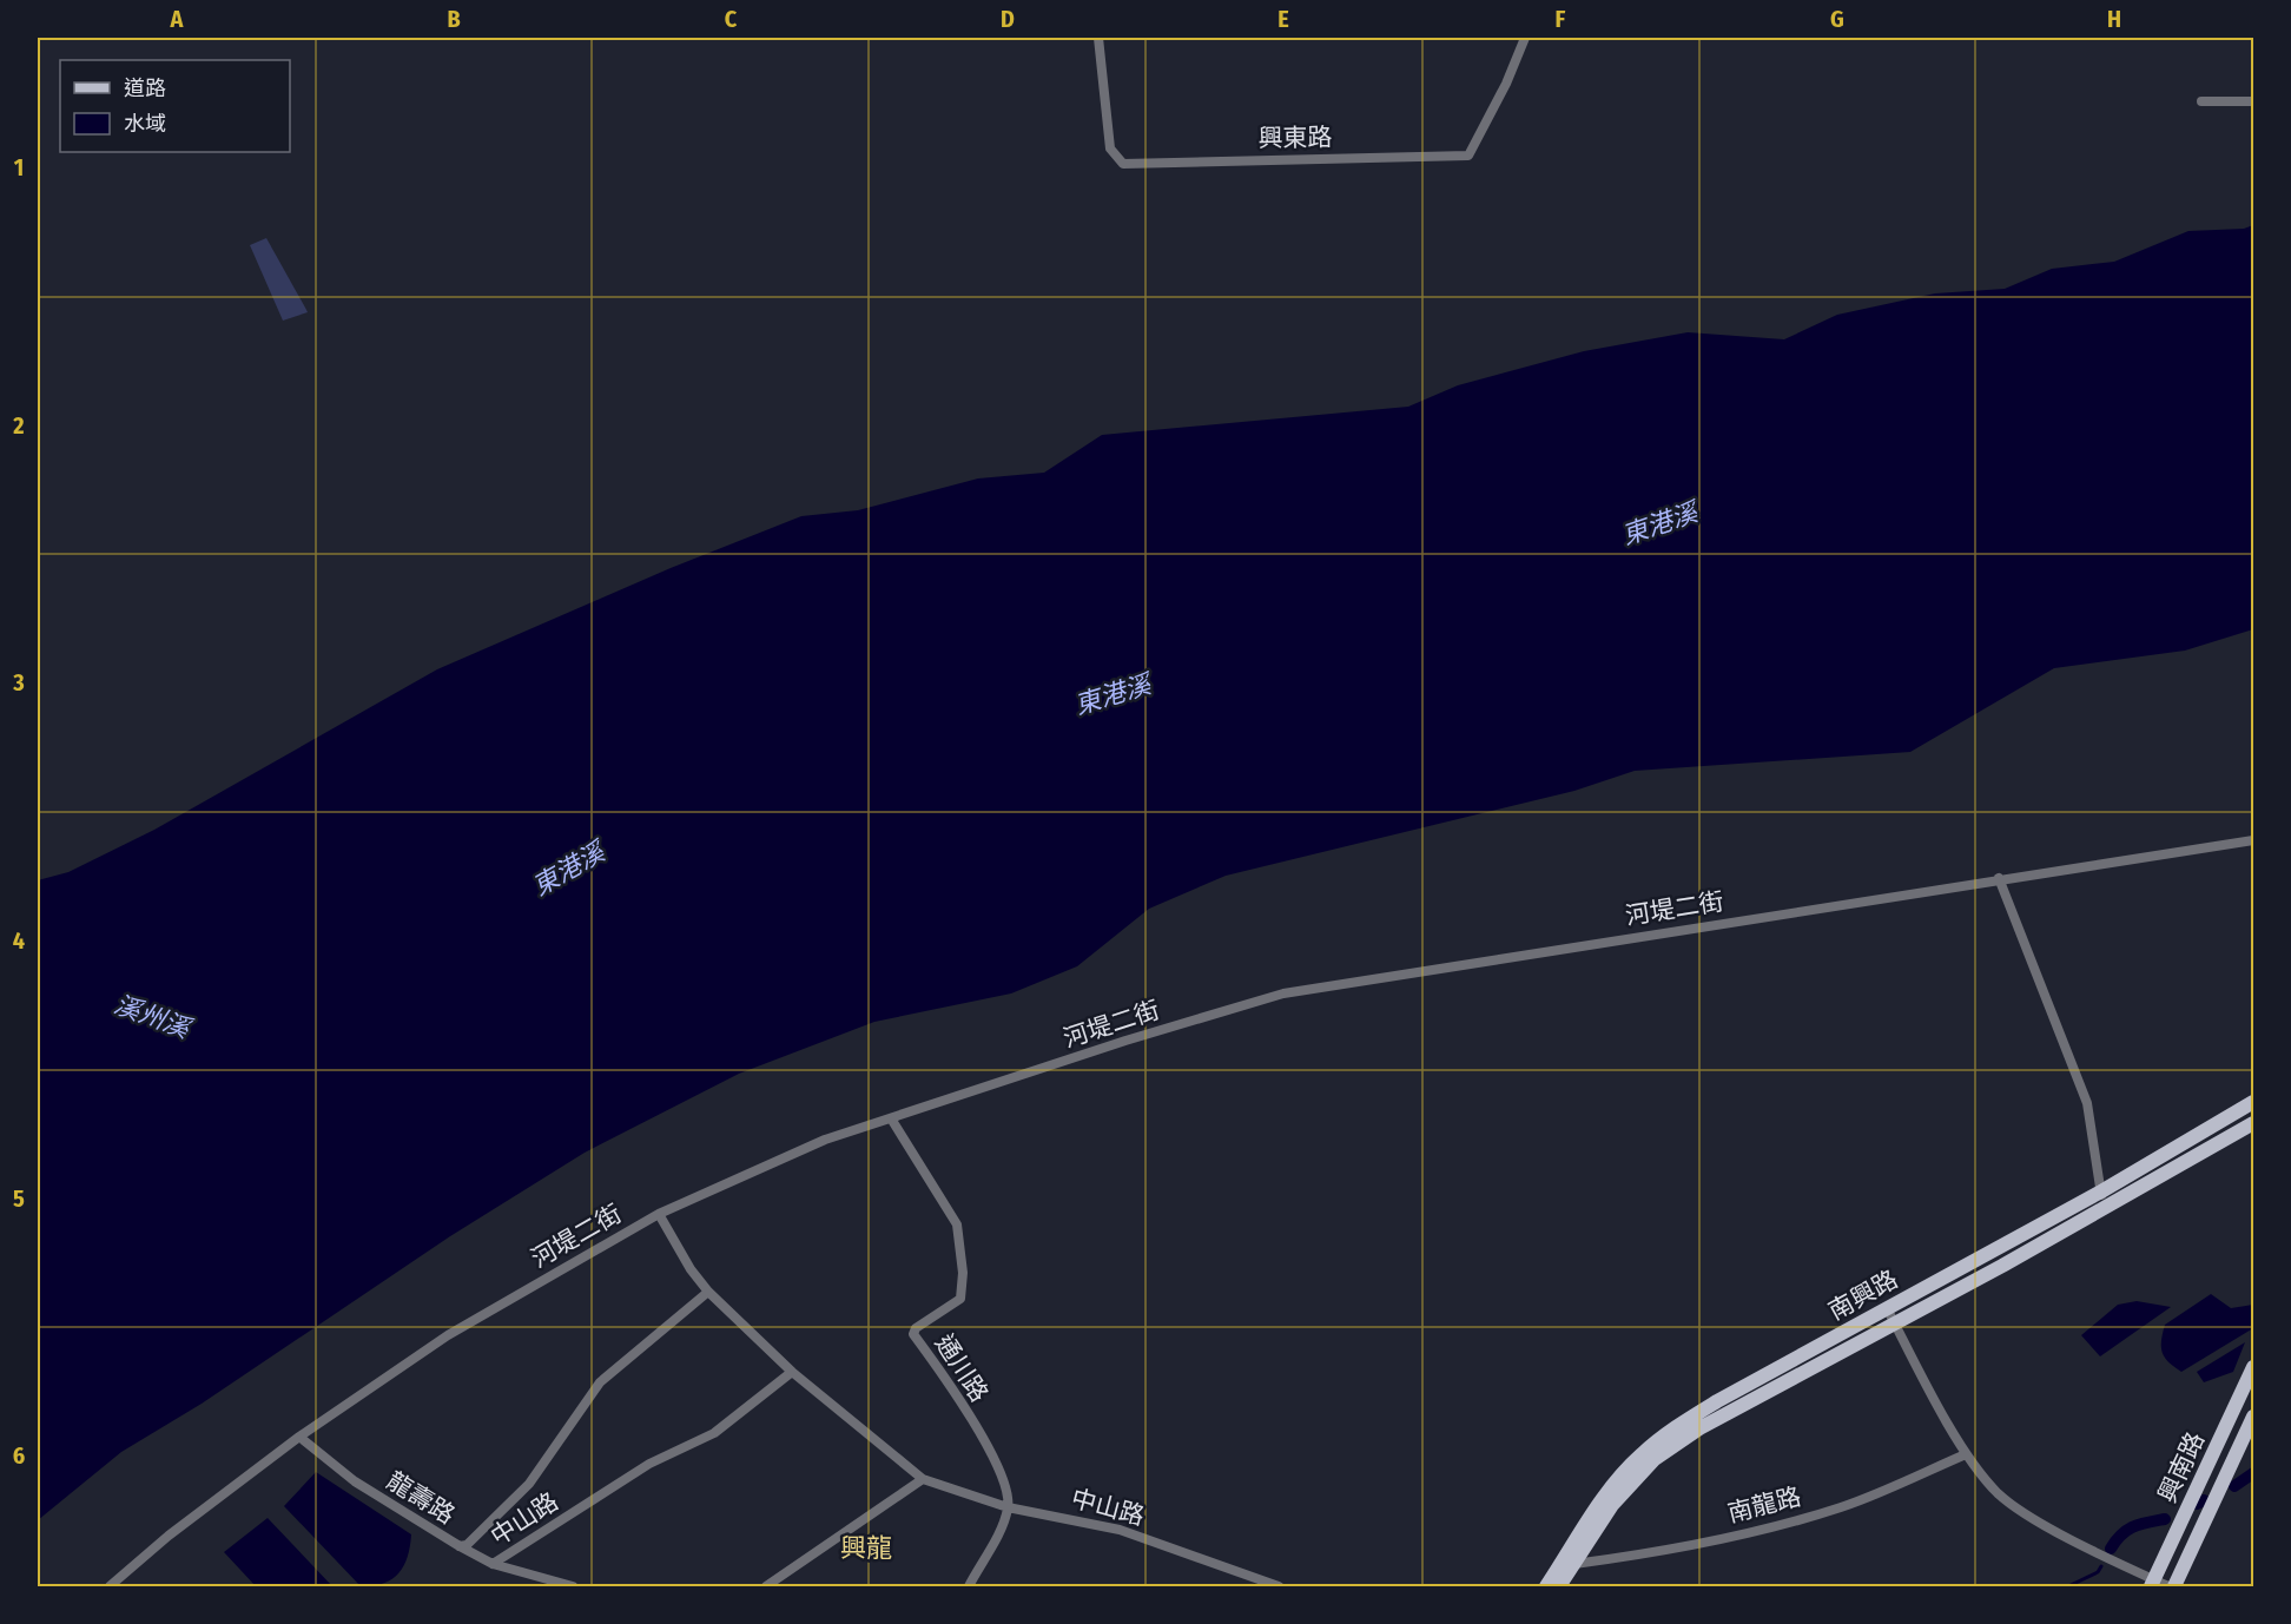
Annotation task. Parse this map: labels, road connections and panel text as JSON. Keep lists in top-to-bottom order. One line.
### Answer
{"streets":{"main road":["南興路","興南路"],"street":["興東路","河堤二街","通川路","龍壽路","南龍路","中山路"]},"crossings":[["河堤二街","通川路"],["河堤二街","龍壽路"],["河堤二街","中山路"],["南興路","南龍路"],["通川路","中山路"],["龍壽路","中山路"]],"districts":["興龍"],"water":["東港溪","溪州溪"],"legend":["道路","水域"],"grid":{"columns":["A","B","C","D","E","F","G","H"],"rows":["1","2","3","4","5","6"]}}
